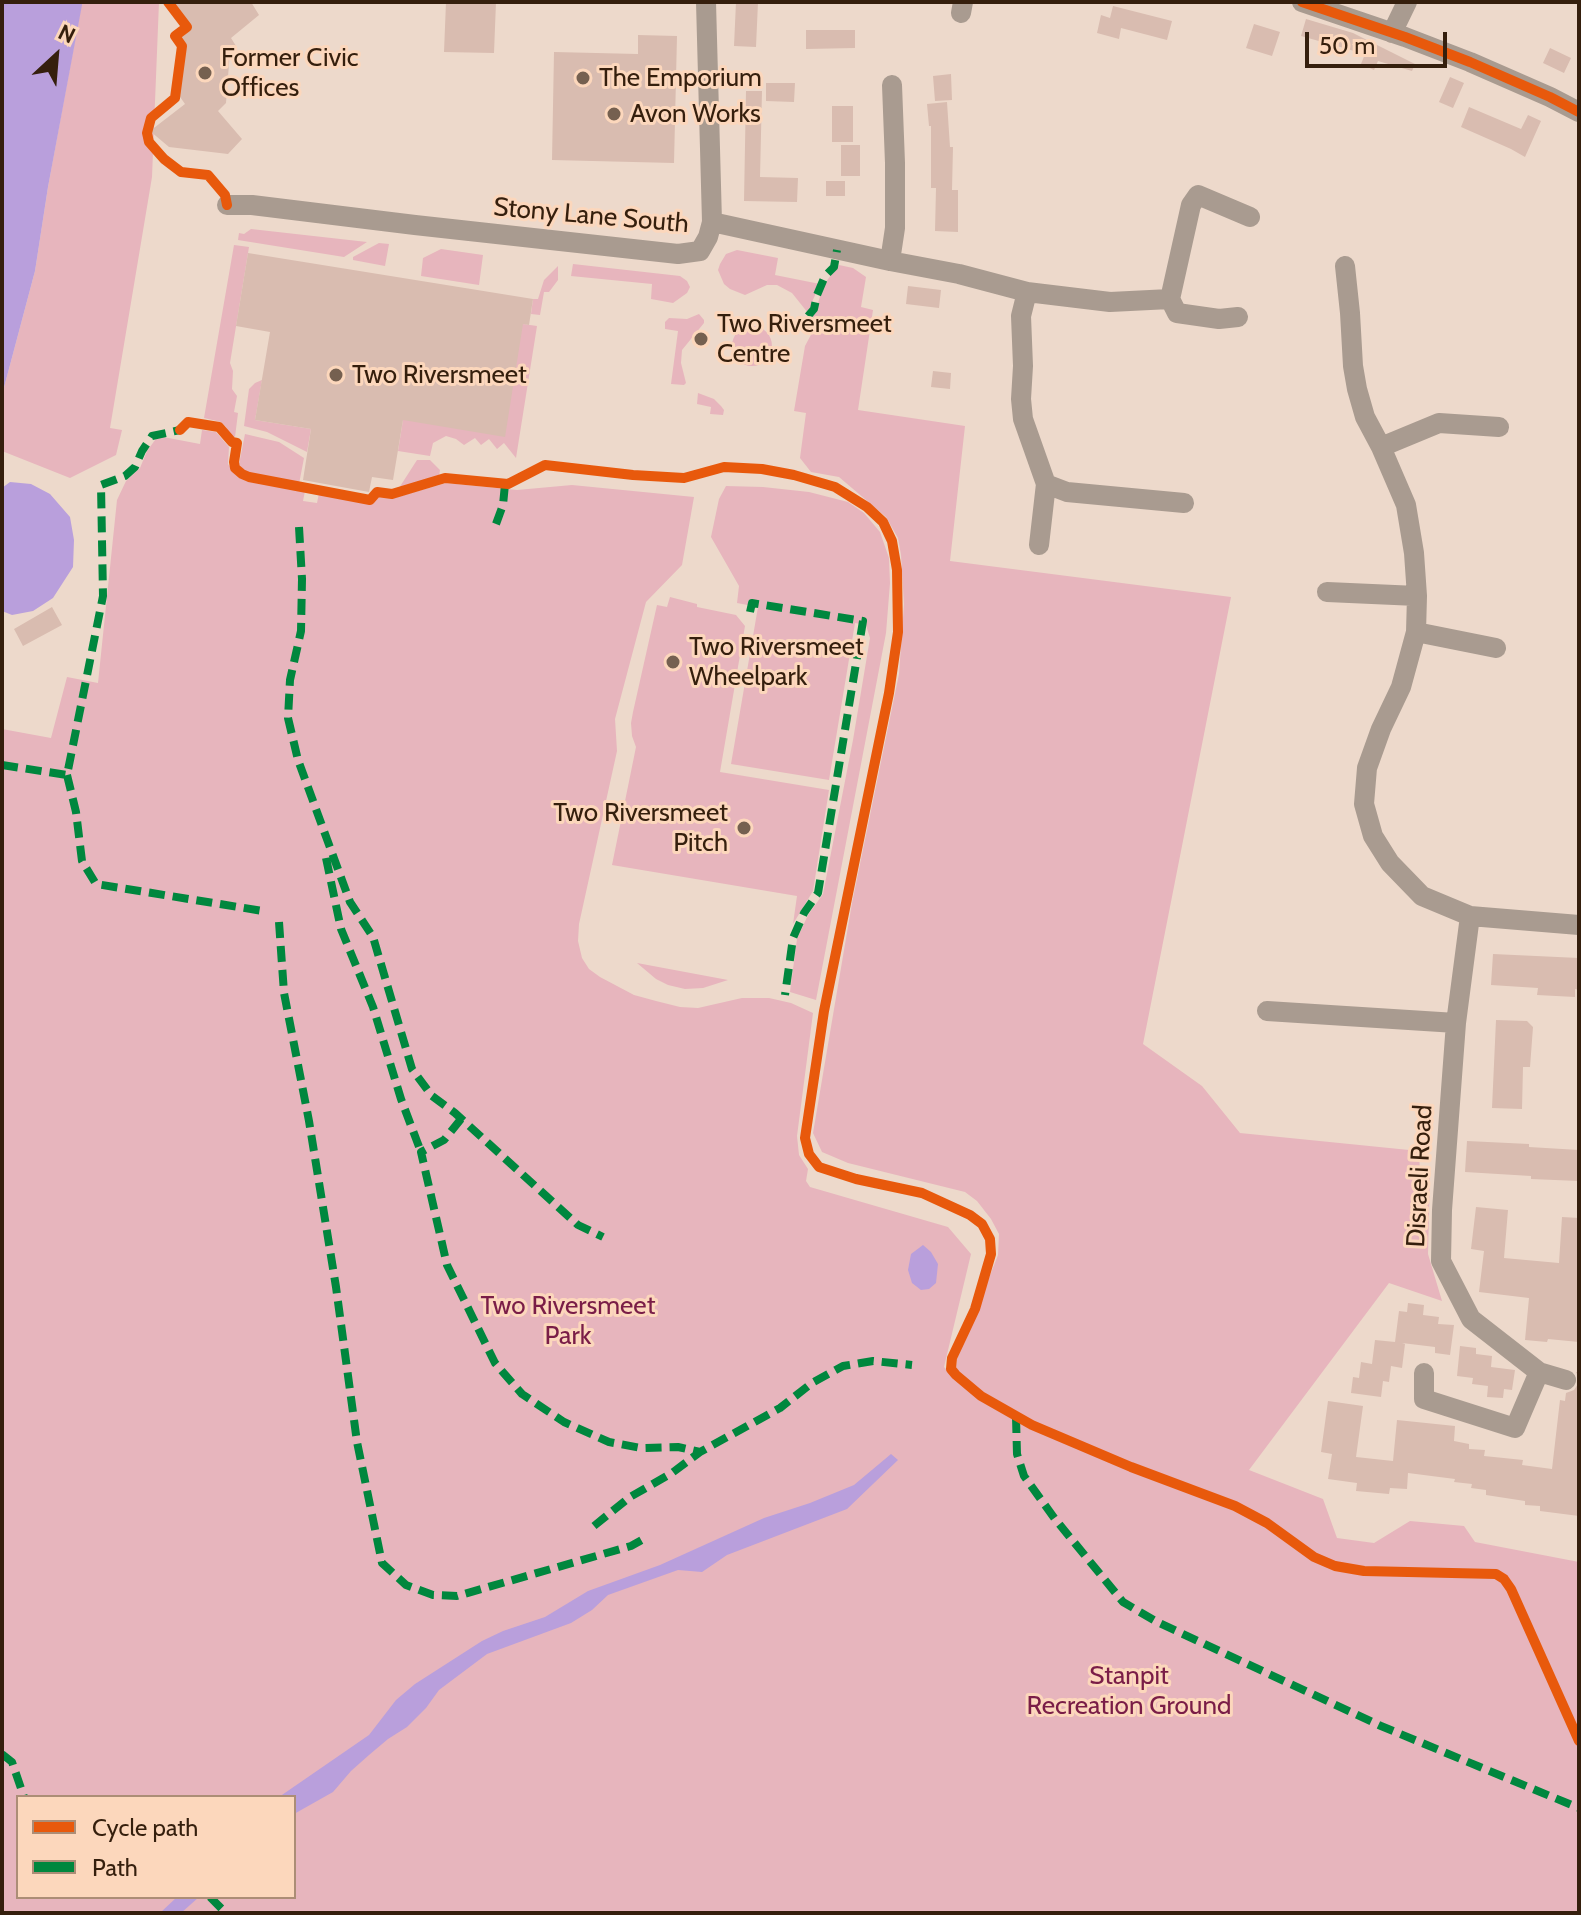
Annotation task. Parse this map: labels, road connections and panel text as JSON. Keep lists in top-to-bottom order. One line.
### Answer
{"streets":{"street":["Stony Lane South","Disraeli Road"]},"parks":["Two Riversmeet Park","Stanpit Recreation Ground"],"places":["Former Civic Offices","The Emporium","Avon Works","Two Riversmeet Centre","Two Riversmeet","Two Riversmeet Wheelpark","Two Riversmeet Pitch"],"legend":["Cycle path","Path"],"scale_bar":"50 m","north":"top right"}
